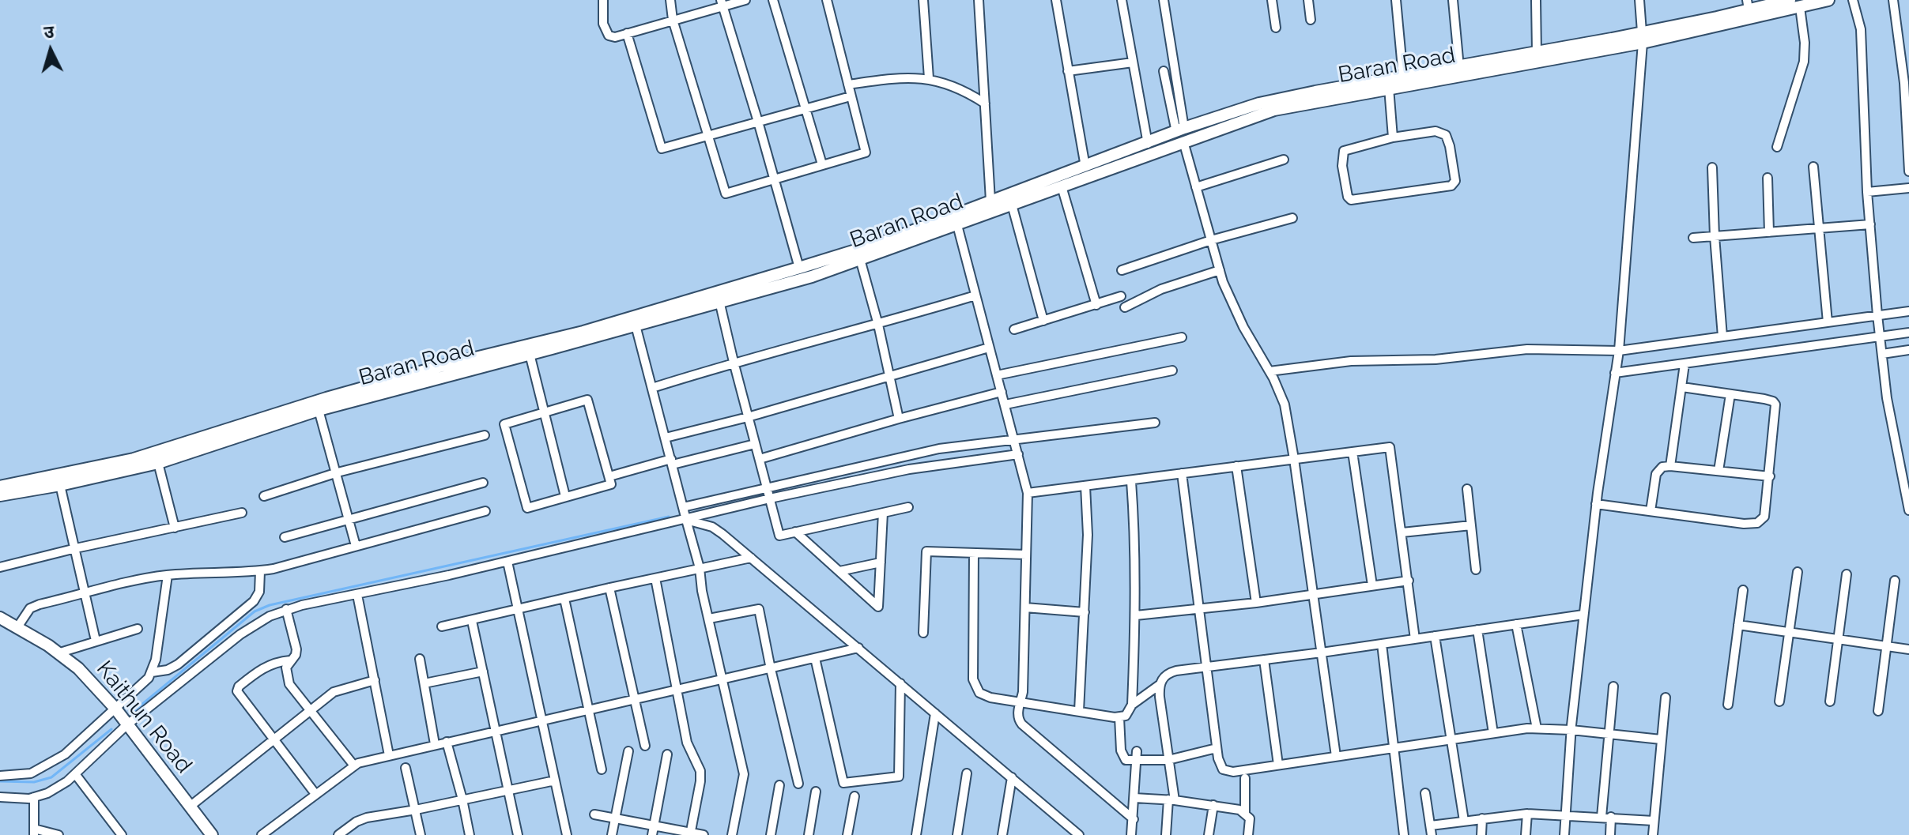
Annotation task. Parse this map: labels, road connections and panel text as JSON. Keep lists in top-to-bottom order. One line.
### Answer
{"streets":{"main road":["Baran Road","Kaithun Road"]},"north":"top"}
